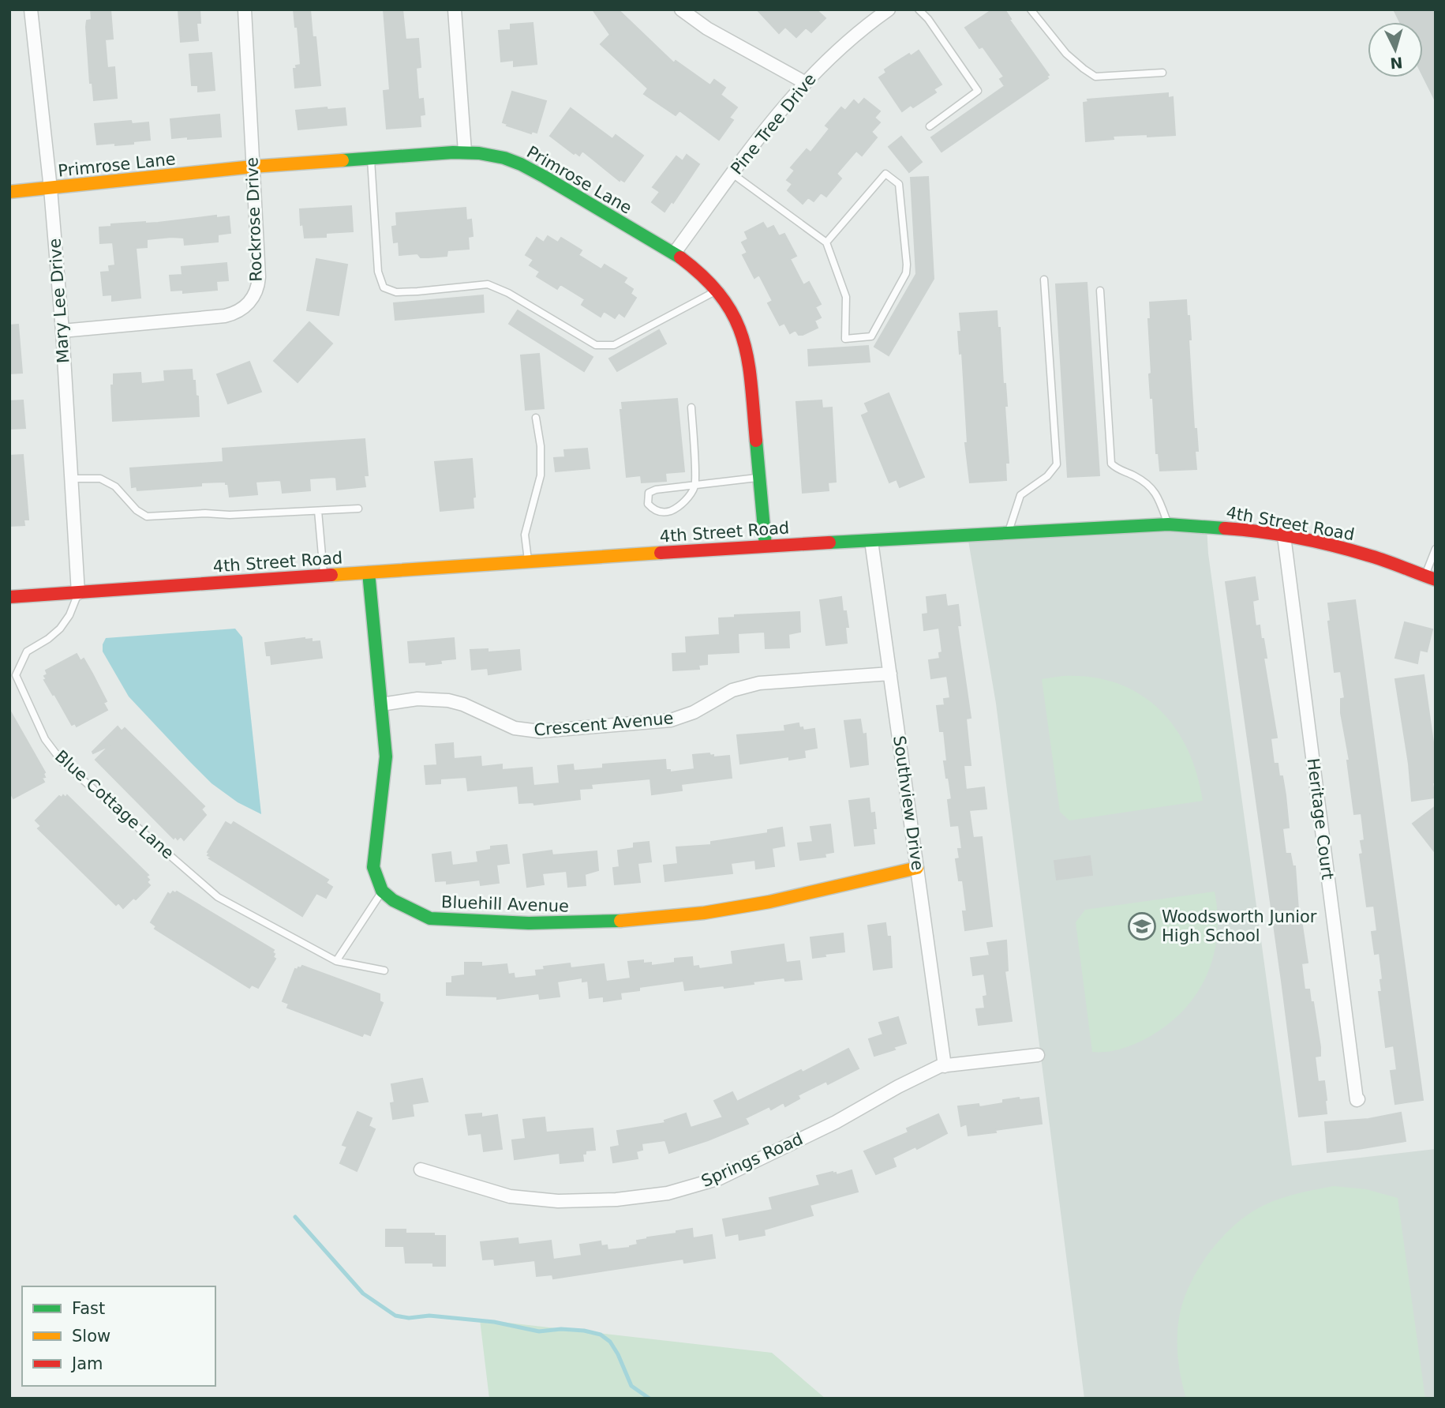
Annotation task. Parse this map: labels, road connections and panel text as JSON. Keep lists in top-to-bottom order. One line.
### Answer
{"streets":{"street":["Pine Tree Drive","Primrose Lane","Rockrose Drive","Mary Lee Drive","4th Street Road","Crescent Avenue","Southview Drive","Heritage Court","Bluehill Avenue","Springs Road"],"lane":["Blue Cottage Lane"]},"crossings":[["Pine Tree Drive","Primrose Lane"],["Primrose Lane","Rockrose Drive"],["Primrose Lane","Mary Lee Drive"],["Primrose Lane","4th Street Road"],["Rockrose Drive","Mary Lee Drive"],["Mary Lee Drive","4th Street Road"],["Mary Lee Drive","Blue Cottage Lane"],["4th Street Road","Southview Drive"],["4th Street Road","Blue Cottage Lane"],["4th Street Road","Heritage Court"],["Crescent Avenue","Southview Drive"],["Southview Drive","Bluehill Avenue"],["Southview Drive","Springs Road"]],"places":{"school or university":["Woodsworth Junior High School"]},"legend":["Fast","Slow","Jam"],"north":"bottom"}
